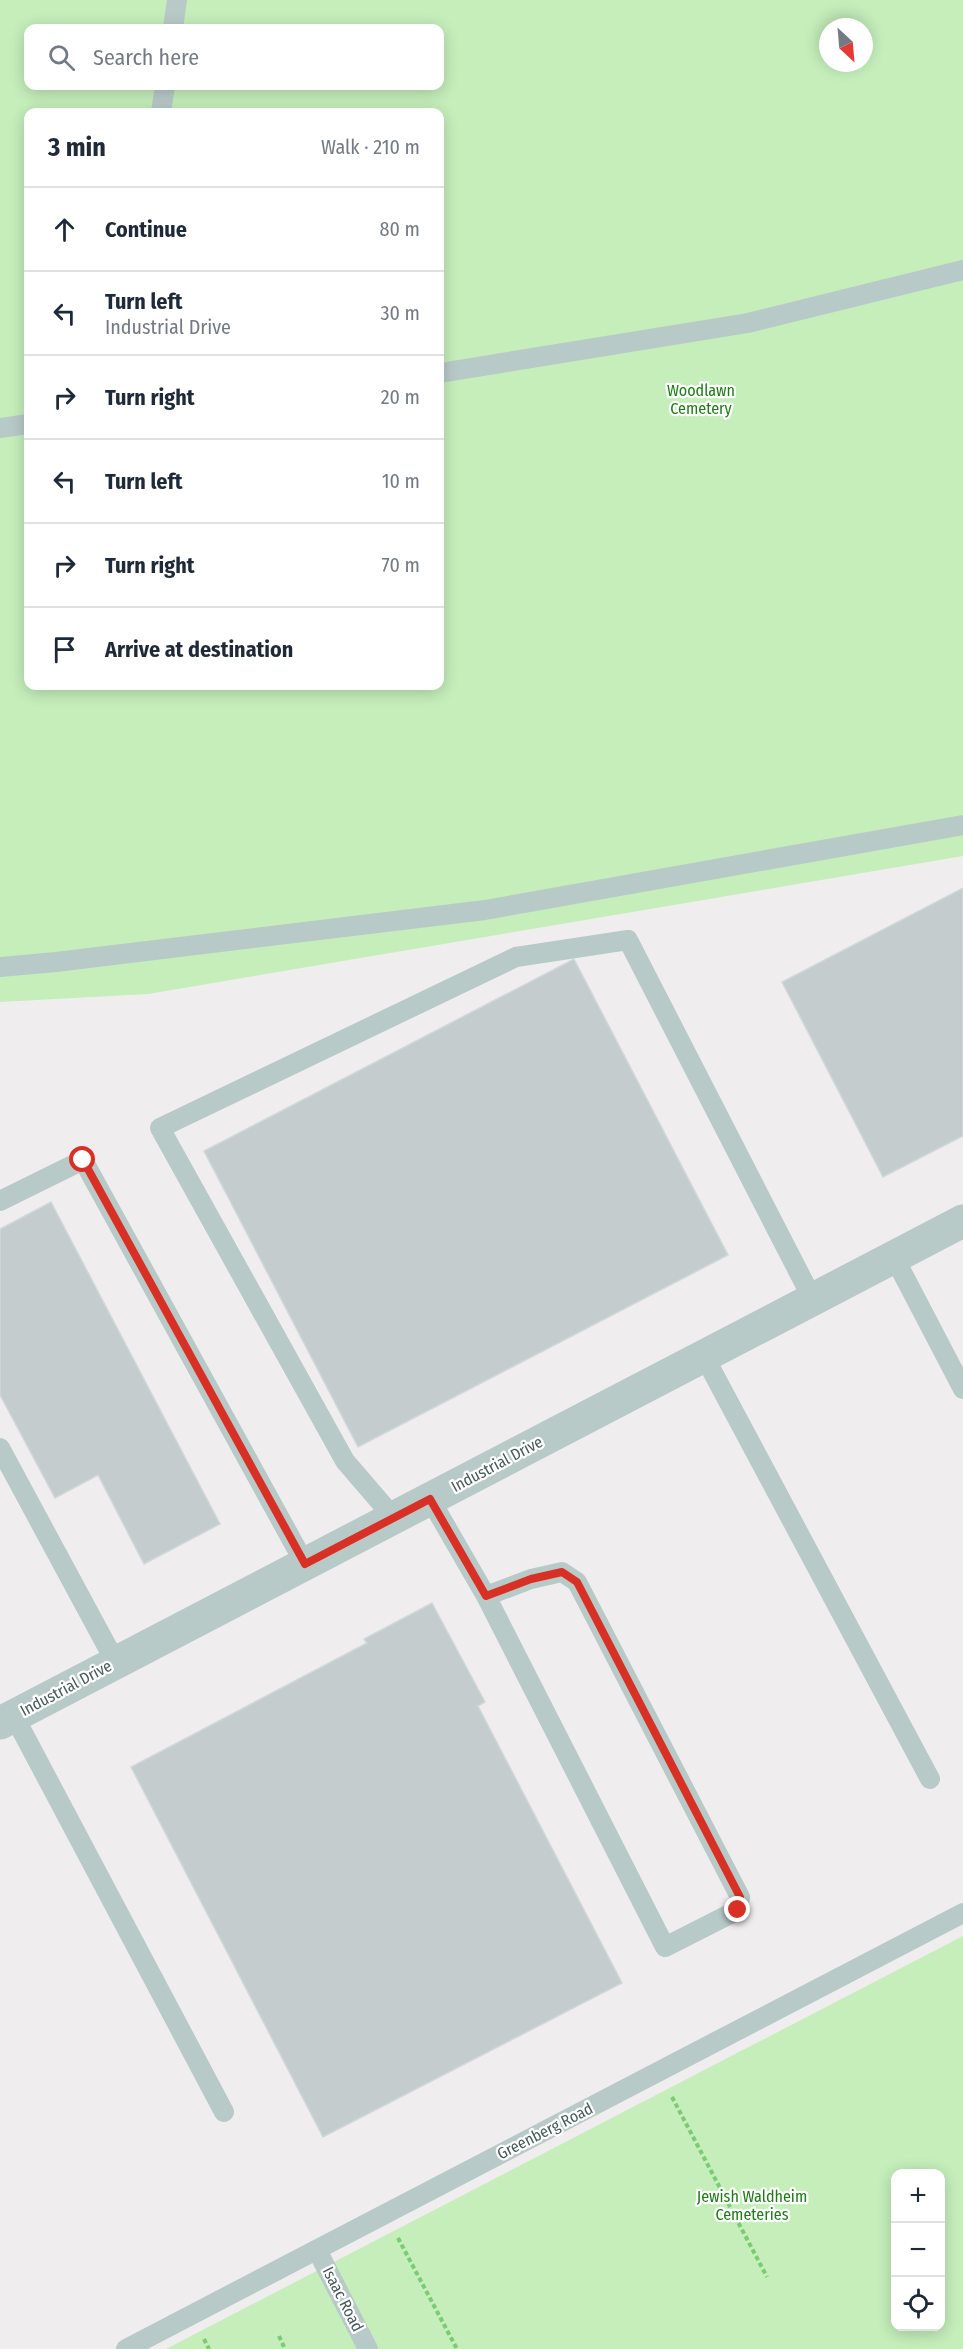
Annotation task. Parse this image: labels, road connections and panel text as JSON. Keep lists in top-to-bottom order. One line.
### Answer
{"streets":{"street":["Industrial Drive"],"lane":["Greenberg Road","Isaac Road"]},"crossings":[["Greenberg Road","Isaac Road"]],"parks":["Woodlawn Cemetery","Jewish Waldheim Cemeteries"],"north":"bottom right","page":{"search":"Search here","heading":["3 min","Walk · 210 m"],"list":[["Continue","80 m"],["Turn left","Industrial Drive","30 m"],["Turn right","20 m"],["Turn left","10 m"],["Turn right","70 m"],"Arrive at destination"],"map_buttons":["+","−"]}}
